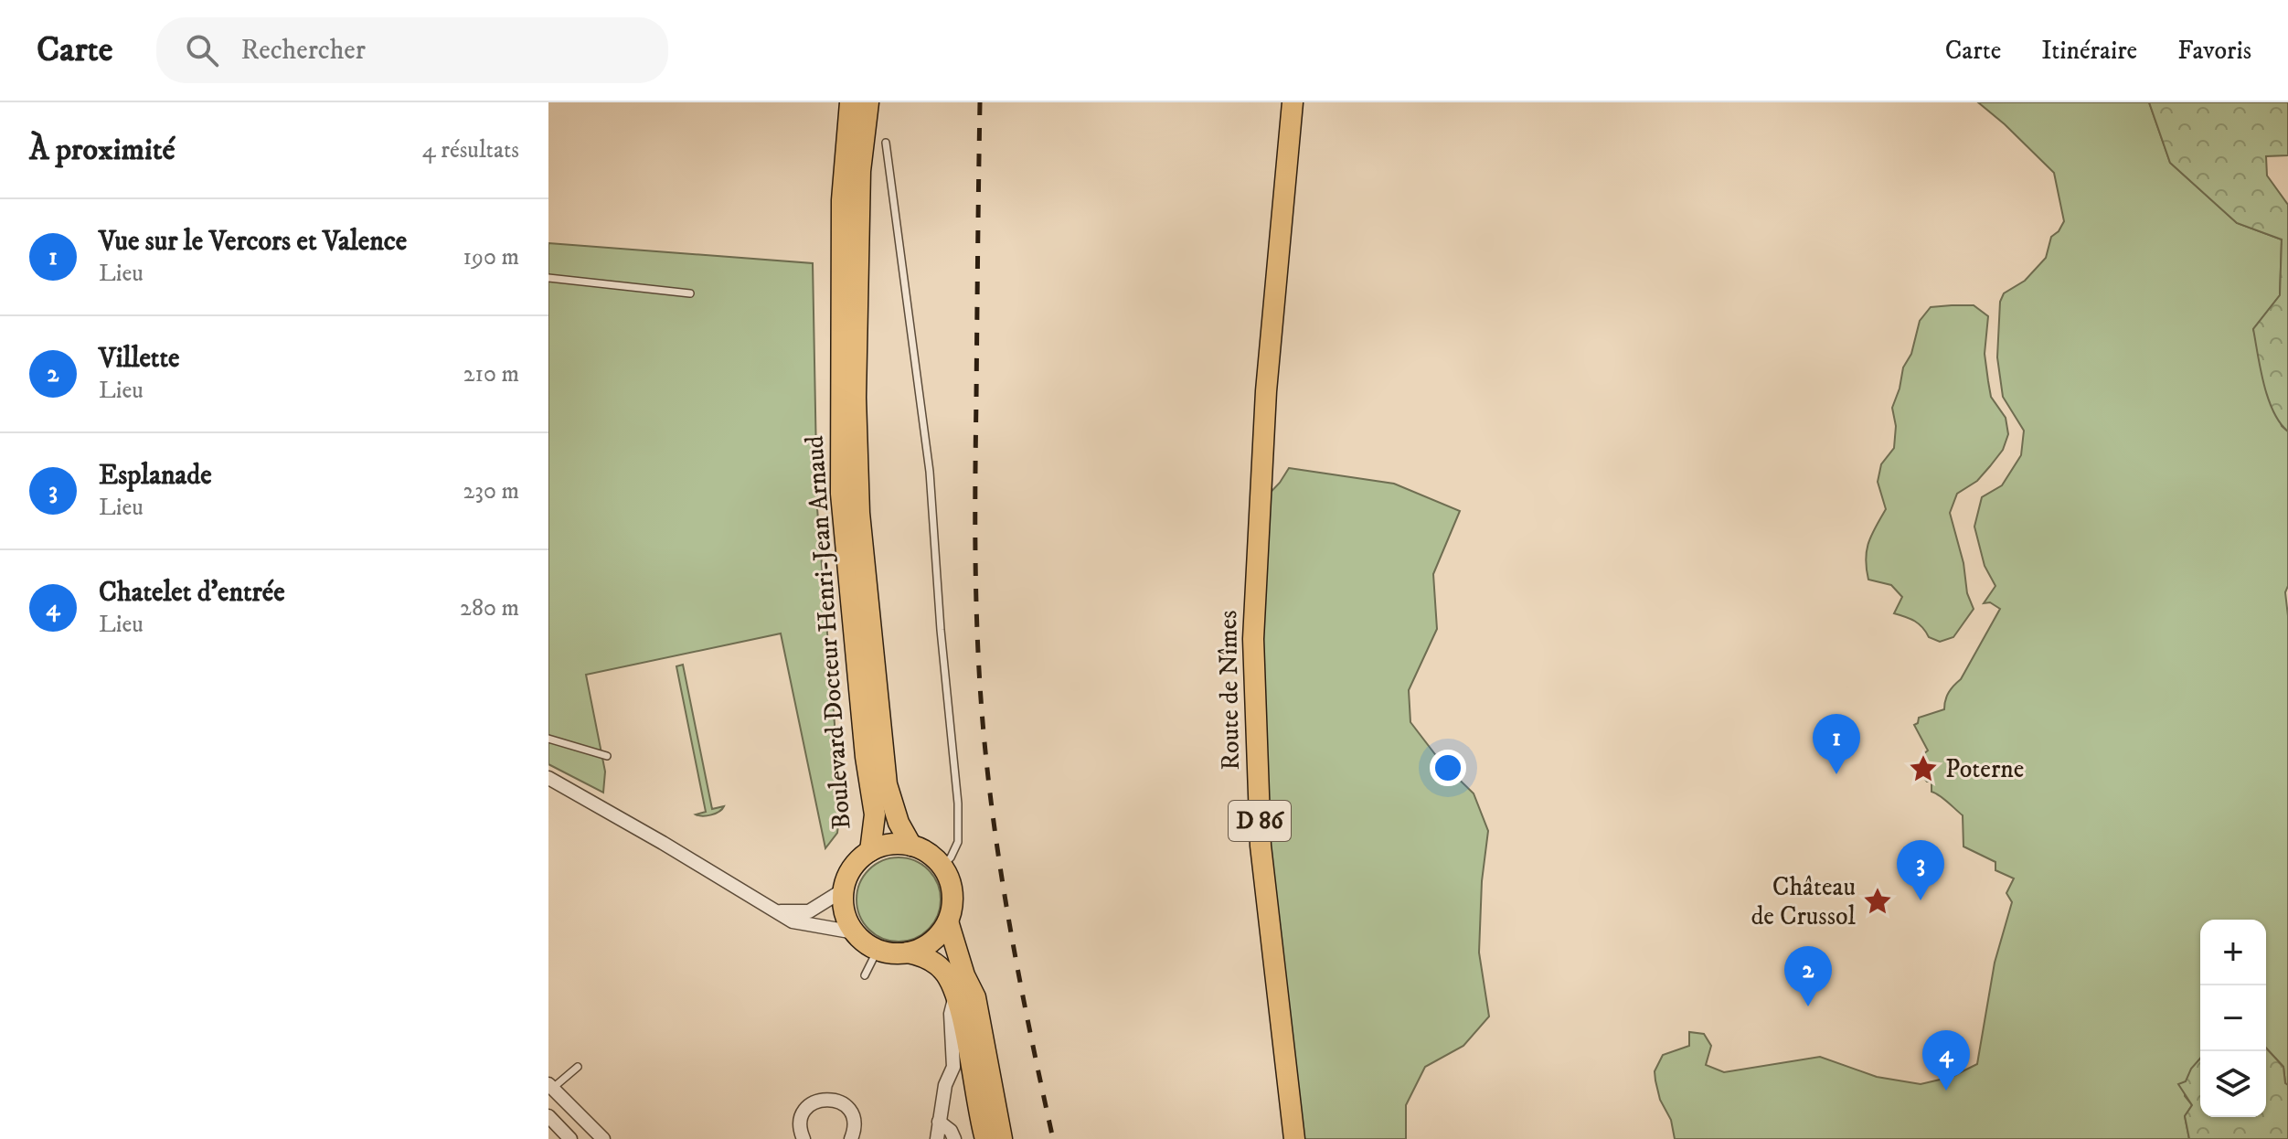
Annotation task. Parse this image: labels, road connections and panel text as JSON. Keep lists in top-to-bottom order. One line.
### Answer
{"streets":{"main road":["Boulevard Docteur Henri-Jean Arnaud","Route de Nîmes","D 86"]},"places":{"place":["Poterne","Château de Crussol"]},"page":{"header":"Carte","search":"Rechercher","nav":["Carte","Itinéraire","Favoris"],"heading":["À proximité","4 résultats"],"list":[{"mark":"1","name":"Vue sur le Vercors et Valence","note":"Lieu","value":"190 m"},{"mark":"2","name":"Villette","note":"Lieu","value":"210 m"},{"mark":"3","name":"Esplanade","note":"Lieu","value":"230 m"},{"mark":"4","name":"Chatelet d'entrée","note":"Lieu","value":"280 m"}],"pins":["1","3","2","4"],"map_buttons":["+","−"]}}
